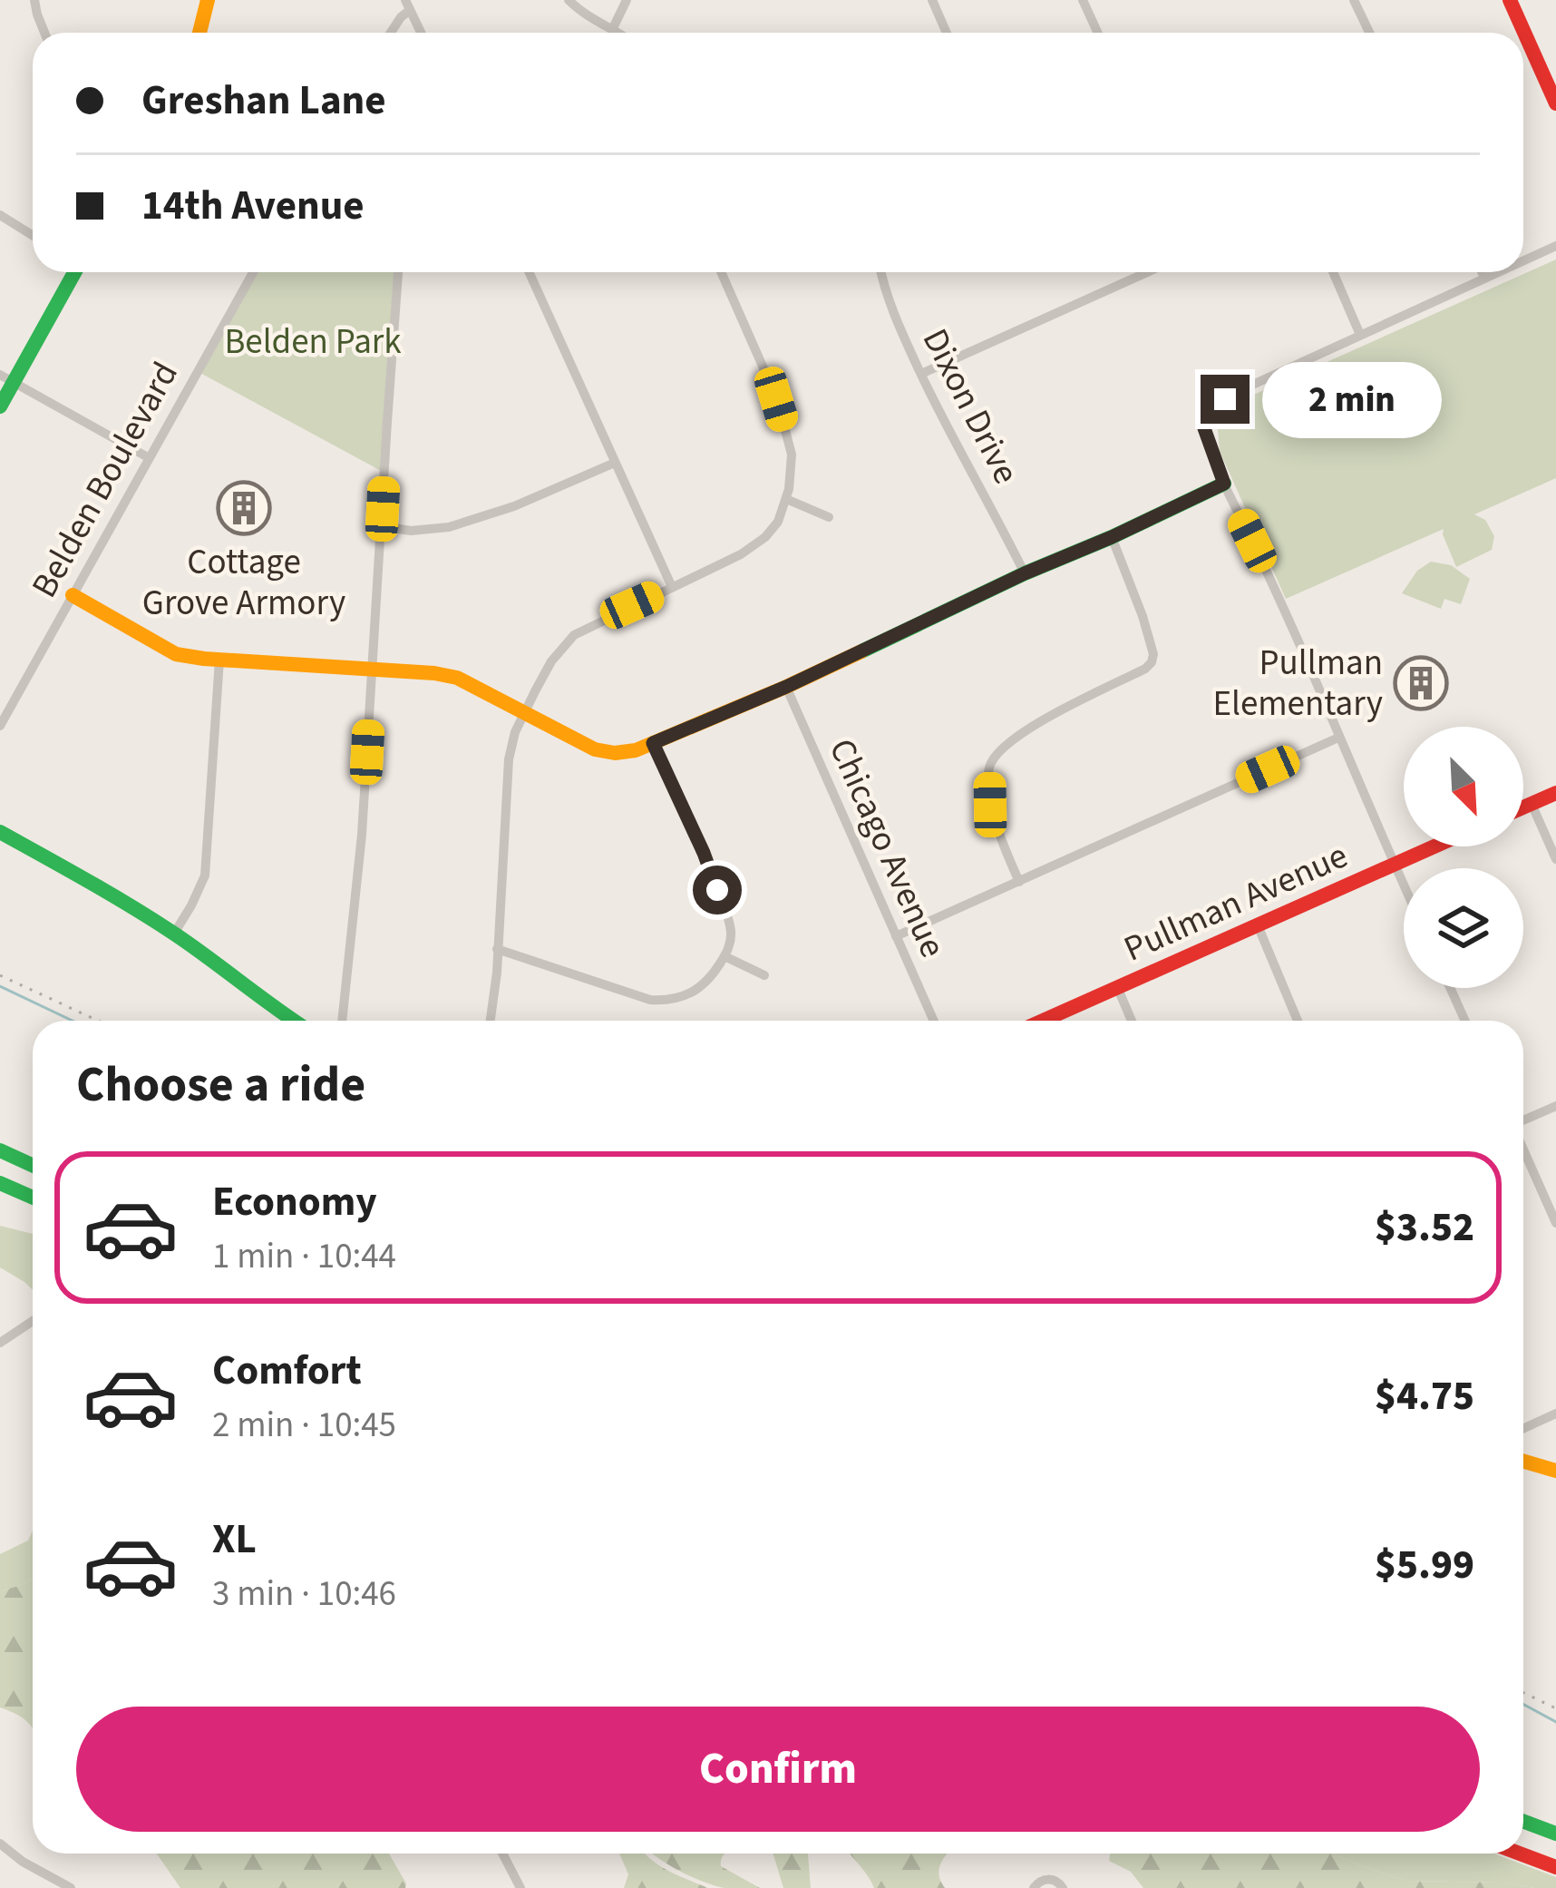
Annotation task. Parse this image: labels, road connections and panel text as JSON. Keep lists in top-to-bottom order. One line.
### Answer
{"streets":{"main road":["Pullman Avenue"],"street":["Dixon Drive","Belden Boulevard","Chicago Avenue"]},"parks":["Belden Park"],"places":{"building":["Cottage Grove Armory","Pullman Elementary"]},"north":"bottom right","page":{"banner":["Greshan Lane","14th Avenue"],"bubble":"2 min","heading":"Choose a ride","list":[{"name":"Economy","note":"1 min · 10:44","value":"$3.52"},{"name":"Comfort","note":"2 min · 10:45","value":"$4.75"},{"name":"XL","note":"3 min · 10:46","value":"$5.99"}],"buttons":"Confirm"}}
